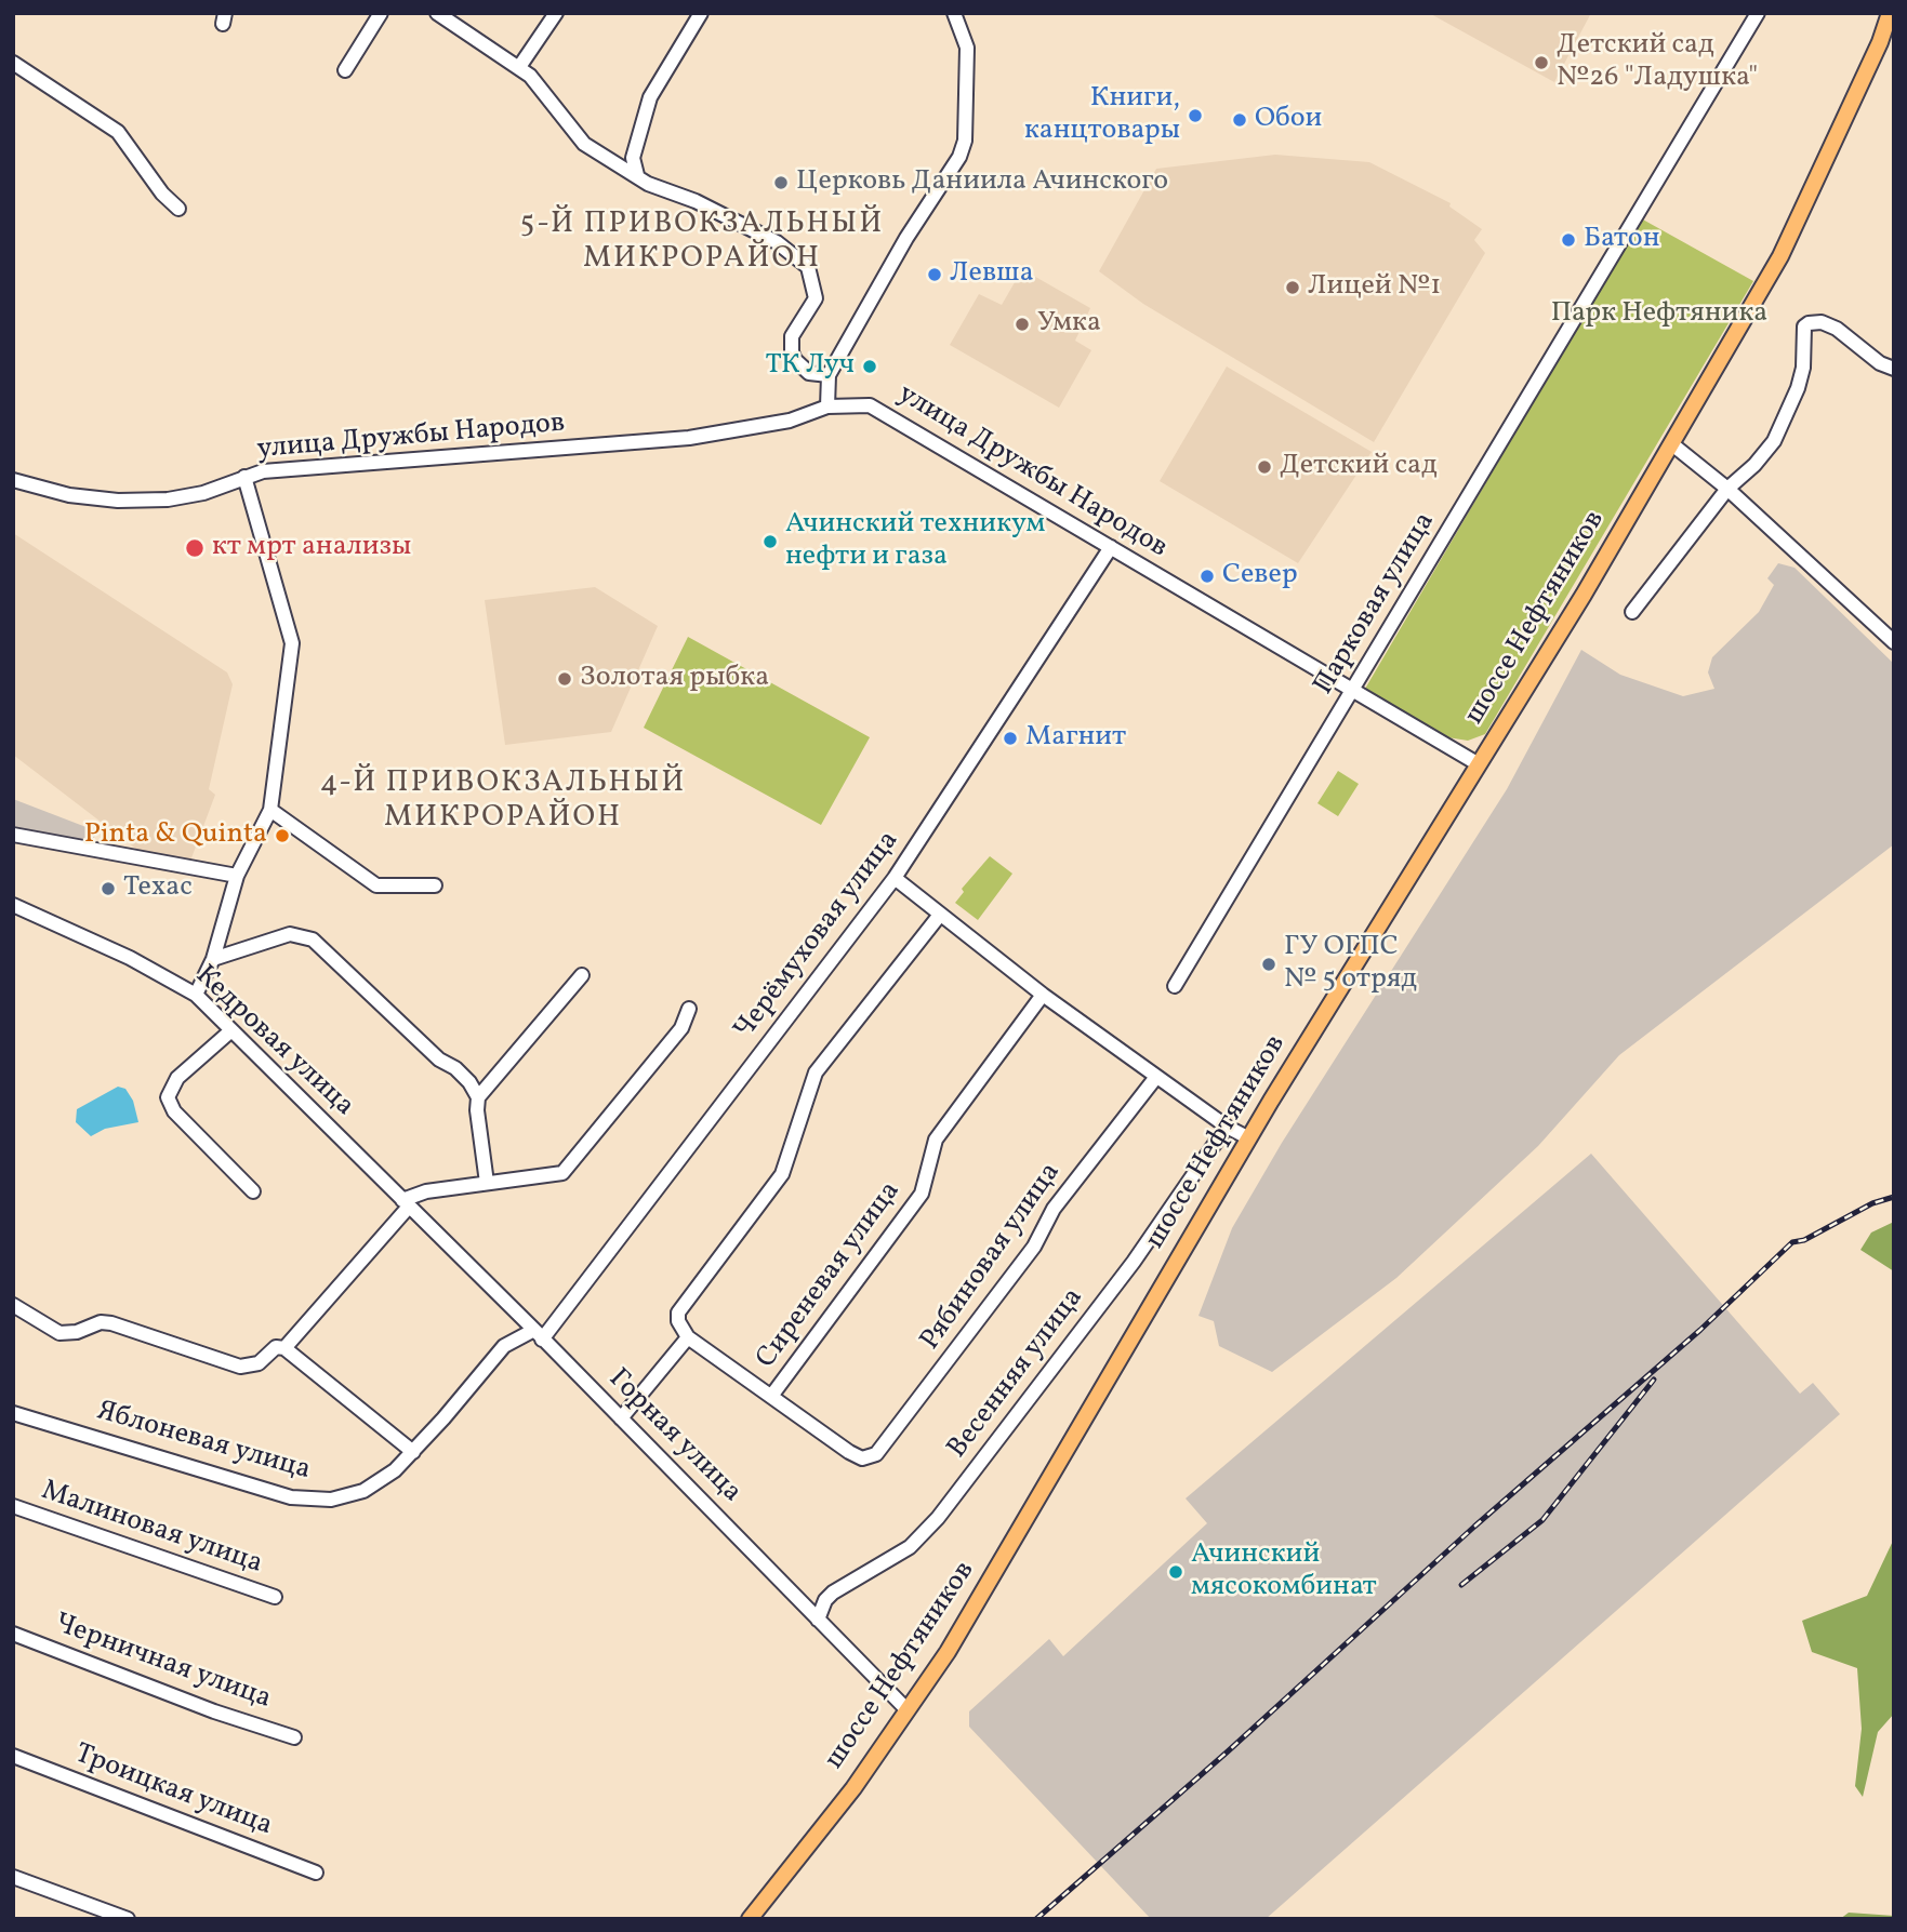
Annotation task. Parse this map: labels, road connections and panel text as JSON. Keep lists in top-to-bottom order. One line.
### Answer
{"streets":{"main road":["шоссе Нефтяников"],"street":["улица Дружбы Народов","Парковая улица","Черёмуховая улица","Кедровая улица","Рябиновая улица","Сиреневая улица","Весенняя улица","Горная улица","Яблоневая улица","Малиновая улица","Черничная улица","Троицкая улица"]},"crossings":[["улица Дружбы Народов","Парковая улица"],["улица Дружбы Народов","шоссе Нефтяников"],["улица Дружбы Народов","Черёмуховая улица"],["шоссе Нефтяников","Горная улица"],["Черёмуховая улица","Горная улица"],["Черёмуховая улица","Яблоневая улица"],["Кедровая улица","Горная улица"],["Рябиновая улица","Сиреневая улица"],["Весенняя улица","Горная улица"]],"districts":["5-Й ПРИВОКЗАЛЬНЫЙ МИКРОРАЙОН","4-Й ПРИВОКЗАЛЬНЫЙ МИКРОРАЙОН"],"parks":["Парк Нефтяника"],"places":["Детский сад №26 \"Ладушка\"","Книги, канцтовары","Обои","Церковь Даниила Ачинского","Батон","Левша","Лицей №1","Умка","ТК Луч","Детский сад","Ачинский техникум нефти и газа","кт мрт анализы","Север","Золотая рыбка","Магнит","Pinta & Quinta","Техас","ГУ ОГПС № 5 отряд","Ачинский мясокомбинат"]}
